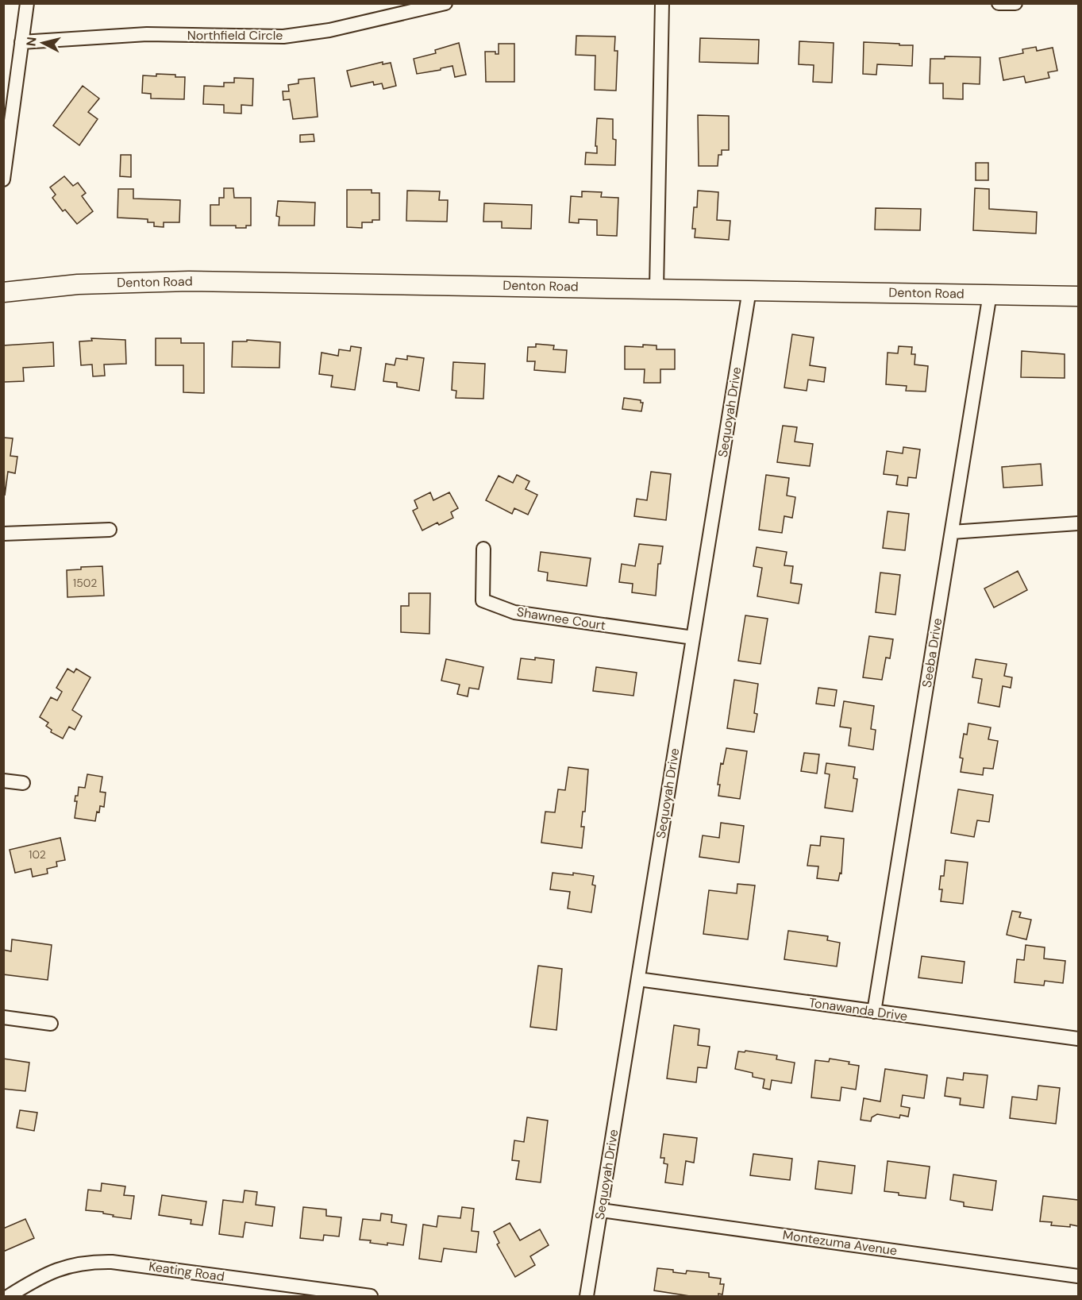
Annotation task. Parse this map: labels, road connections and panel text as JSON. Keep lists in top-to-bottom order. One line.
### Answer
{"streets":{"street":["Northfield Circle","Denton Road","Sequoyah Drive","Shawnee Court","Seeba Drive","Tonawanda Drive","Montezuma Avenue","Keating Road"]},"crossings":[["Denton Road","Sequoyah Drive"],["Denton Road","Seeba Drive"],["Sequoyah Drive","Shawnee Court"],["Sequoyah Drive","Tonawanda Drive"],["Sequoyah Drive","Montezuma Avenue"],["Seeba Drive","Tonawanda Drive"]],"house_numbers":["1502","102"],"north":"left"}
